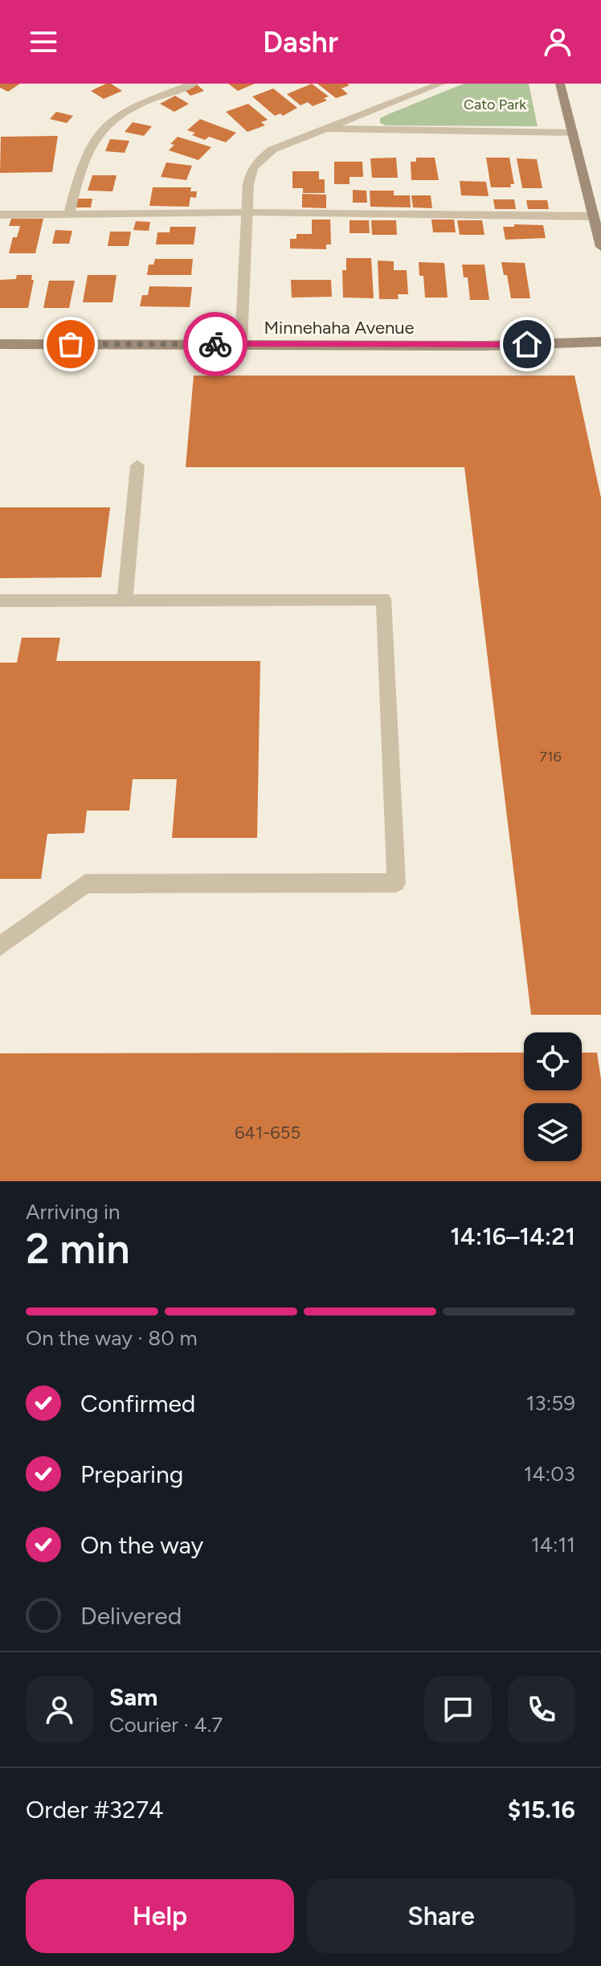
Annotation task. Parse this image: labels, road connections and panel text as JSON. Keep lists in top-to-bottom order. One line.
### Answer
{"streets":{"street":["Minnehaha Avenue"]},"parks":["Cato Park"],"house_numbers":["716","641-655"],"page":{"header":"Dashr","heading":["2 min","Arriving in","14:16–14:21"],"panel":["Sam","Courier · 4.7","Order #3274","$15.16"],"bar":"On the way · 80 m","list":[["Confirmed","13:59"],["Preparing","14:03"],["On the way","14:11"],"Delivered"],"buttons":["Help","Share"]}}
